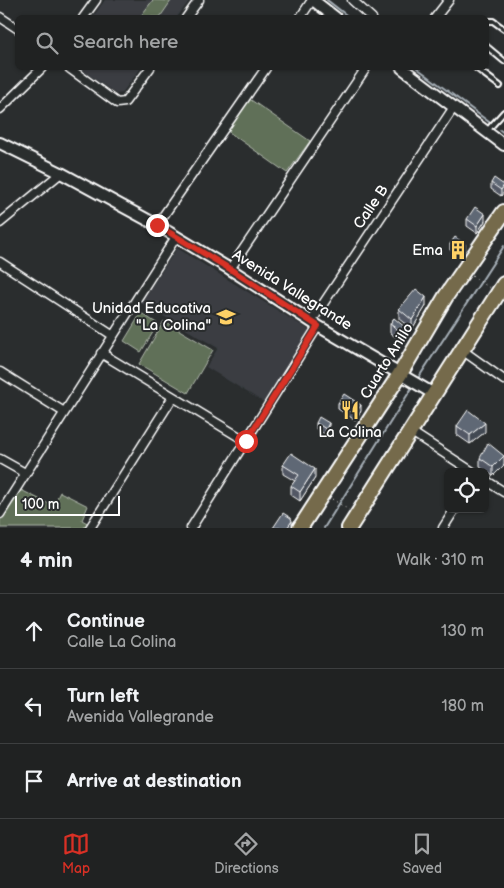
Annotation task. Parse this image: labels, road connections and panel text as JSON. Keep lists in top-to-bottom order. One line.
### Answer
{"streets":{"highway":["Cuarto Anillo"],"street":["Calle B","Avenida Vallegrande"]},"crossings":[["Calle B","Avenida Vallegrande"],["Avenida Vallegrande","Cuarto Anillo"]],"places":{"building":["Ema"],"school or university":["Unidad Educativa \"La Colina\""],"restaurant":["La Colina"]},"scale_bar":"100 m","page":{"search":"Search here","scale":"100 m","heading":["4 min","Walk · 310 m"],"list":[["Continue","Calle La Colina","130 m"],["Turn left","Avenida Vallegrande","180 m"],"Arrive at destination"],"nav":["Map","Directions","Saved"]}}
